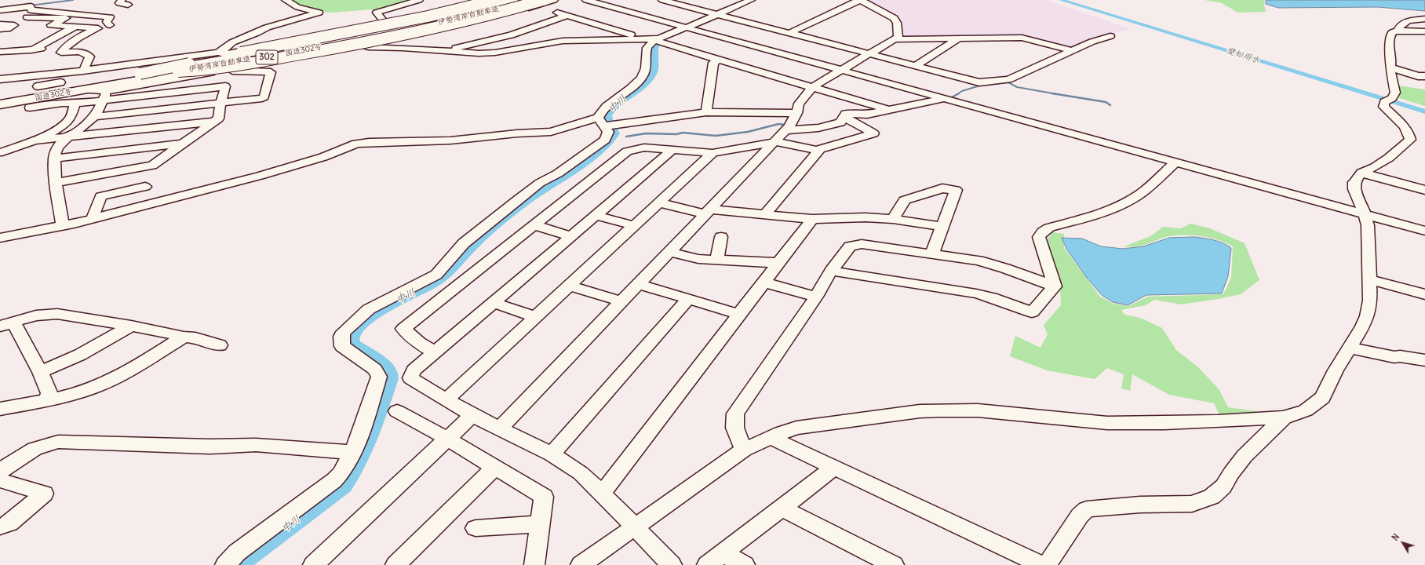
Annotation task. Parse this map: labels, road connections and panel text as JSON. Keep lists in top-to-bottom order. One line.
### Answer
{"streets":{"highway":["伊勢湾岸自動車道","国道302号","302"]},"crossings":[["伊勢湾岸自動車道","国道302号"]],"water":["愛知用水","中川"],"north":"top left"}
